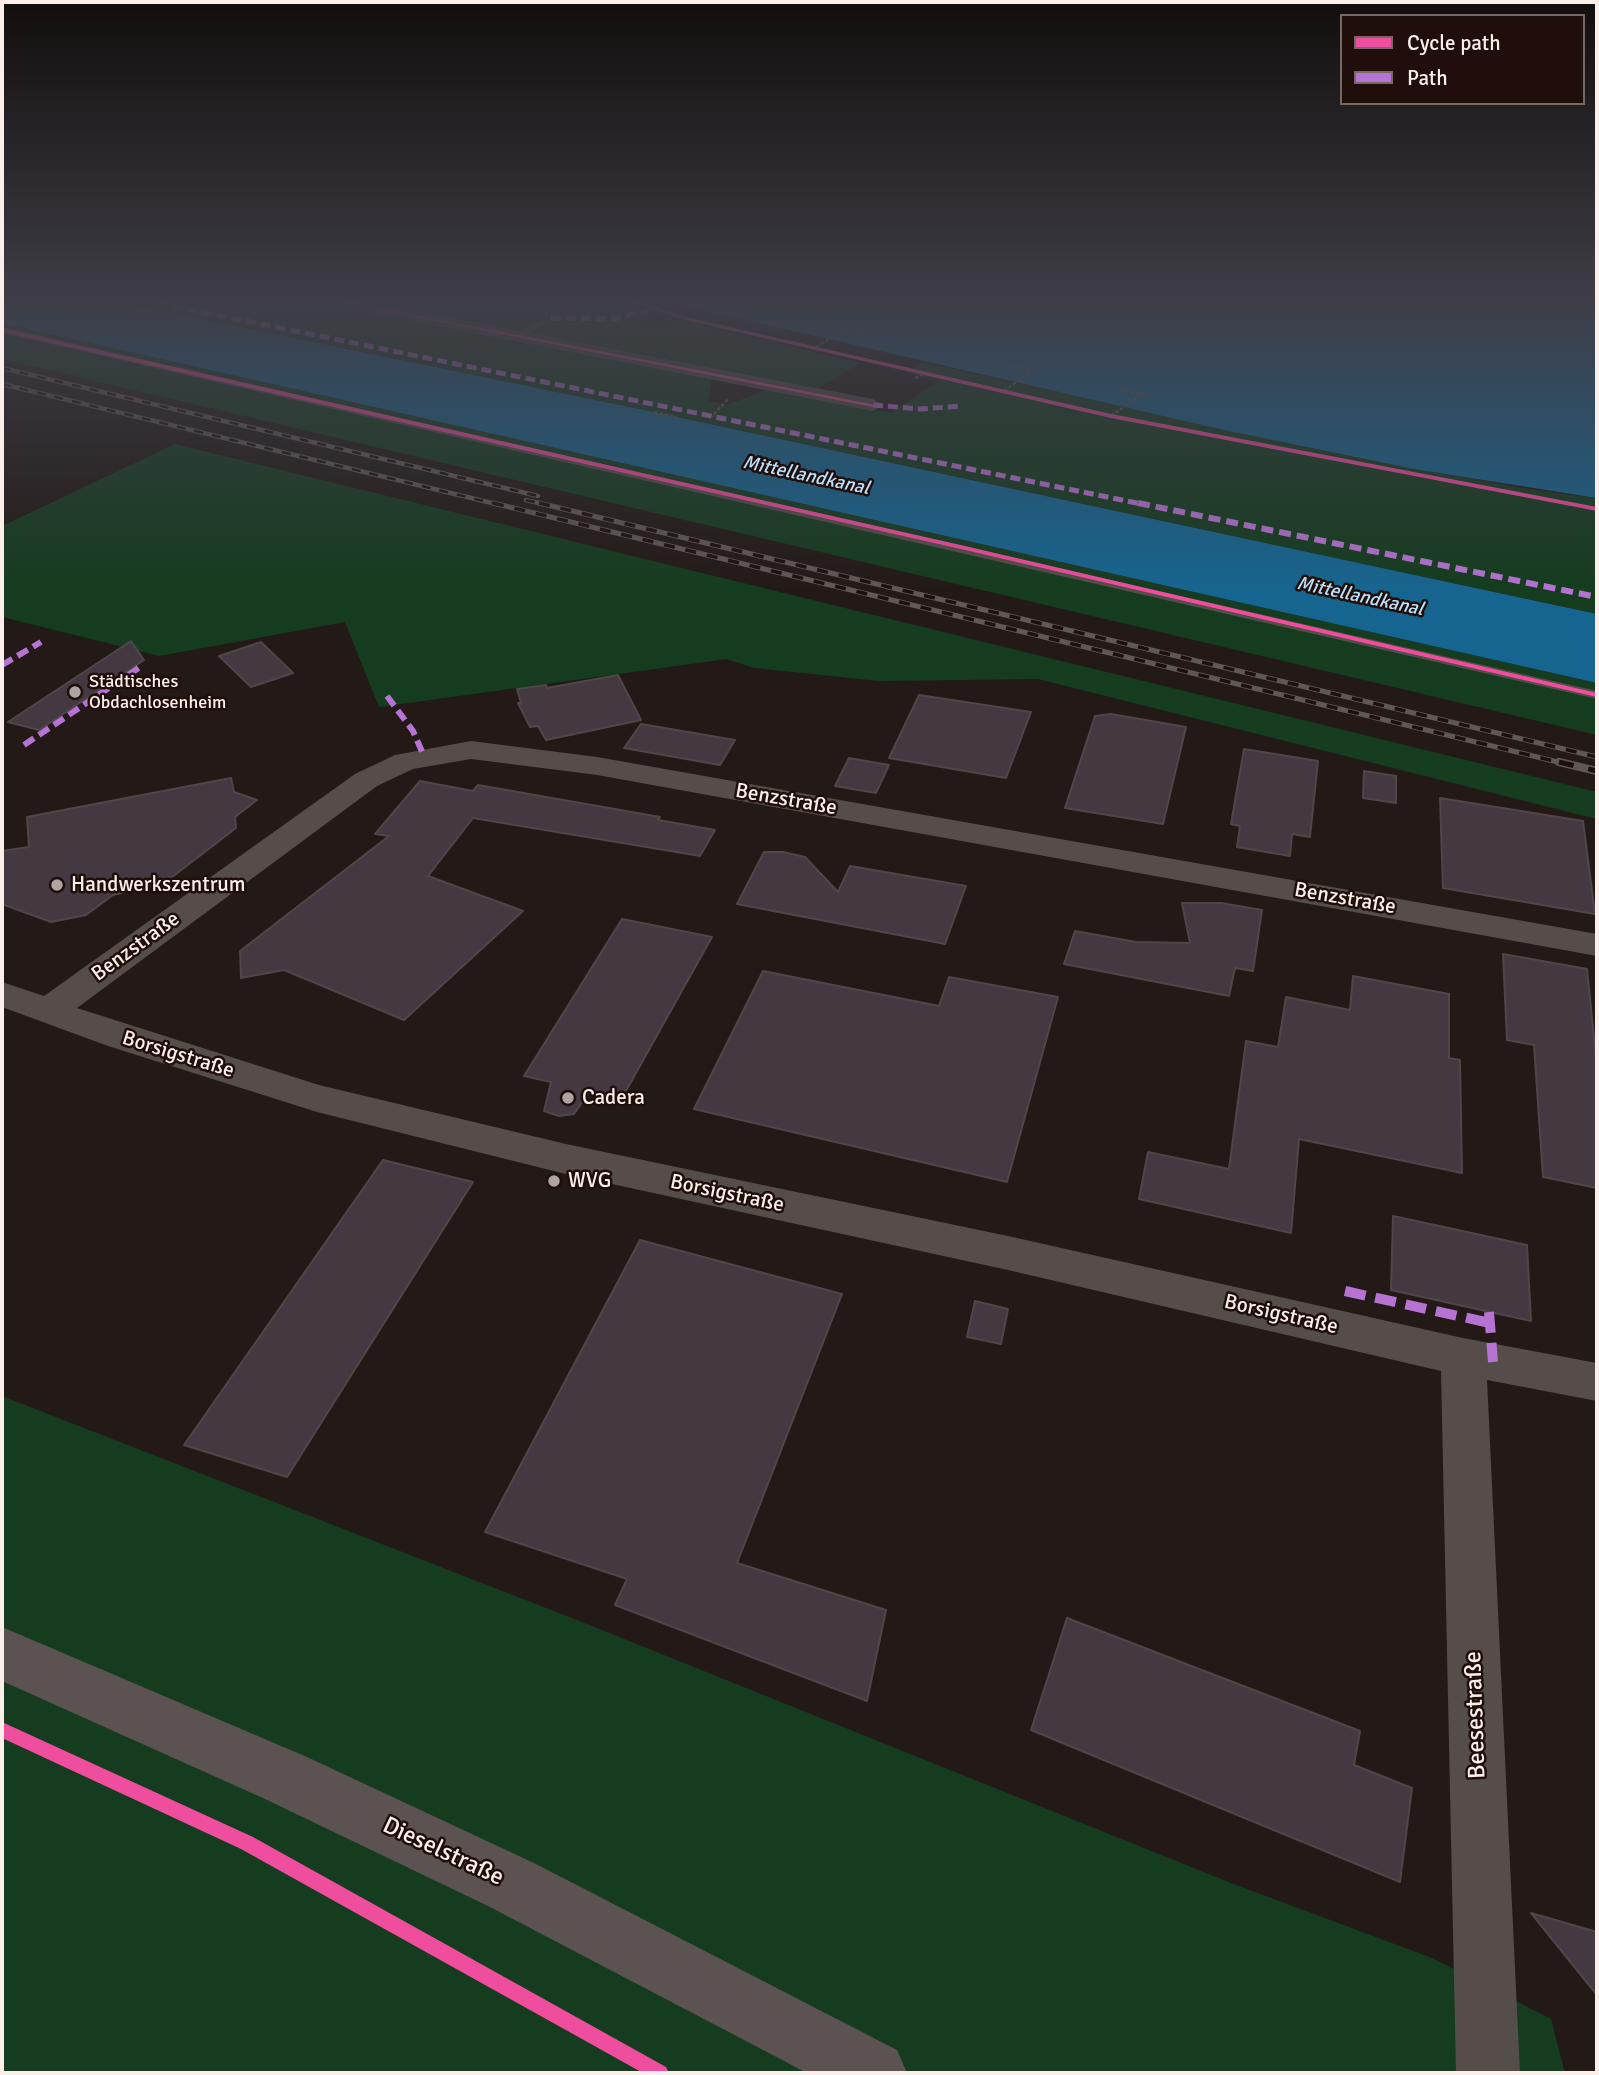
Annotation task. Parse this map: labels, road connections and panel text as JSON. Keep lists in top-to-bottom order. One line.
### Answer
{"streets":{"main road":["Dieselstraße"],"street":["Benzstraße","Borsigstraße","Beesestraße"]},"crossings":[["Benzstraße","Borsigstraße"],["Borsigstraße","Beesestraße"]],"water":["Mittellandkanal"],"places":["Städtisches Obdachlosenheim","Handwerkszentrum","Cadera","WVG"],"legend":["Cycle path","Path"]}
